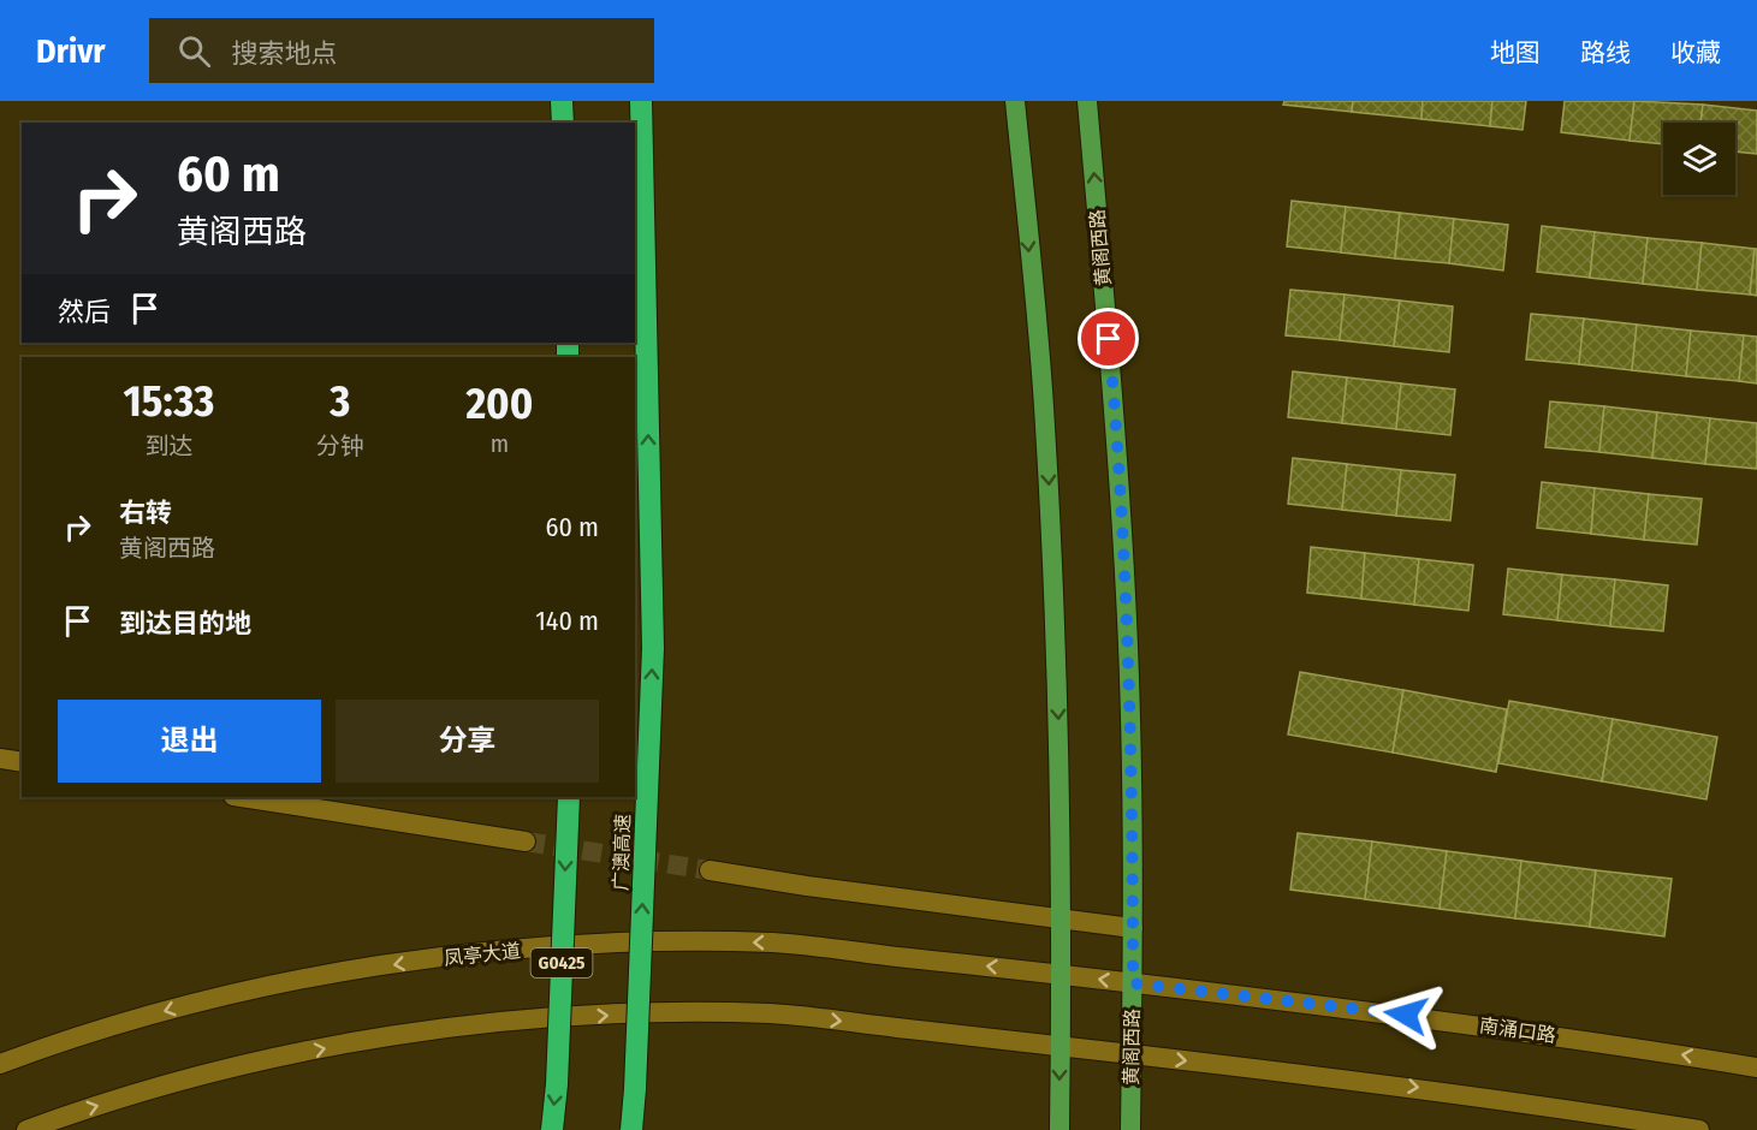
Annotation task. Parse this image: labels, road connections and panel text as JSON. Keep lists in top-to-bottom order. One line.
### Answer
{"streets":{"highway":["广澳高速","G0425"],"main road":["黄阁西路","凤亭大道","南涌口路"]},"crossings":[["黄阁西路","南涌口路"],["凤亭大道","南涌口路"]],"page":{"header":"Drivr","search":"搜索地点","nav":["地图","路线","收藏"],"turn":["60 m","黄阁西路"],"then":"然后","eta":["15:33","到达","3","分钟","200","m"],"list":[{"name":"右转","note":"黄阁西路","value":"60 m"},{"name":"到达目的地","value":"140 m"}],"buttons":["退出","分享"]}}
